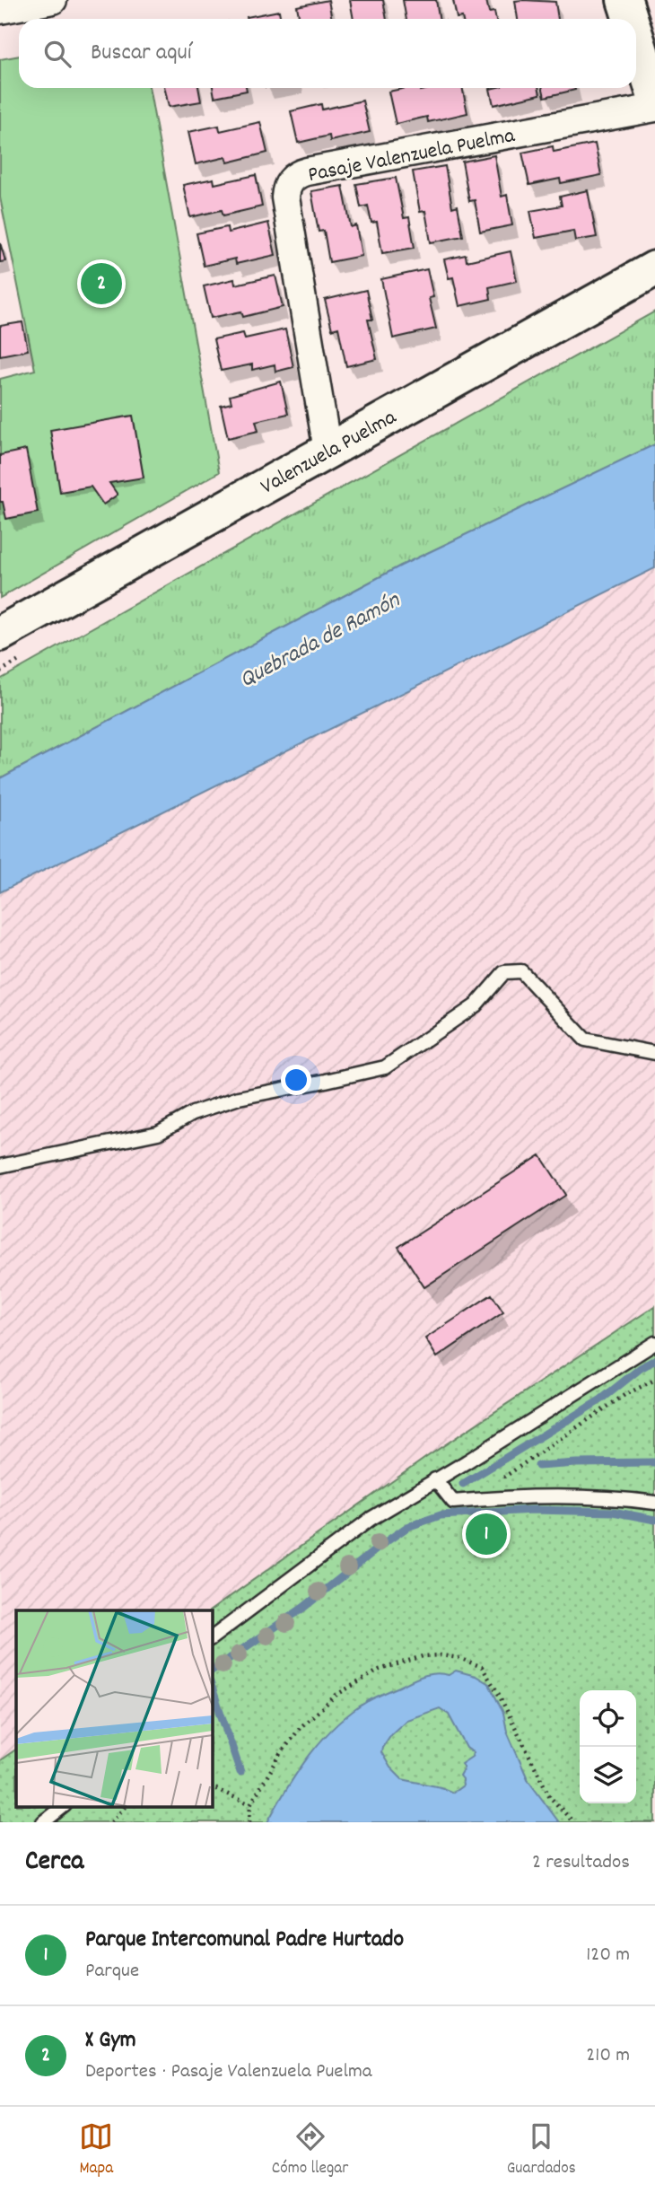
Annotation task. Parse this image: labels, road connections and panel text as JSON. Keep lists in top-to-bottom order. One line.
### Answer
{"streets":{"main road":["Valenzuela Puelma"],"street":["Pasaje Valenzuela Puelma"]},"crossings":[["Pasaje Valenzuela Puelma","Valenzuela Puelma"]],"water":["Quebrada de Ramón"],"page":{"search":"Buscar aquí","pins":["2","1"],"heading":["Cerca","2 resultados"],"list":[{"mark":"1","name":"Parque Intercomunal Padre Hurtado","note":"Parque","value":"120 m"},{"mark":"2","name":"X Gym","note":"Deportes · Pasaje Valenzuela Puelma","value":"210 m"}],"nav":["Mapa","Cómo llegar","Guardados"]}}
